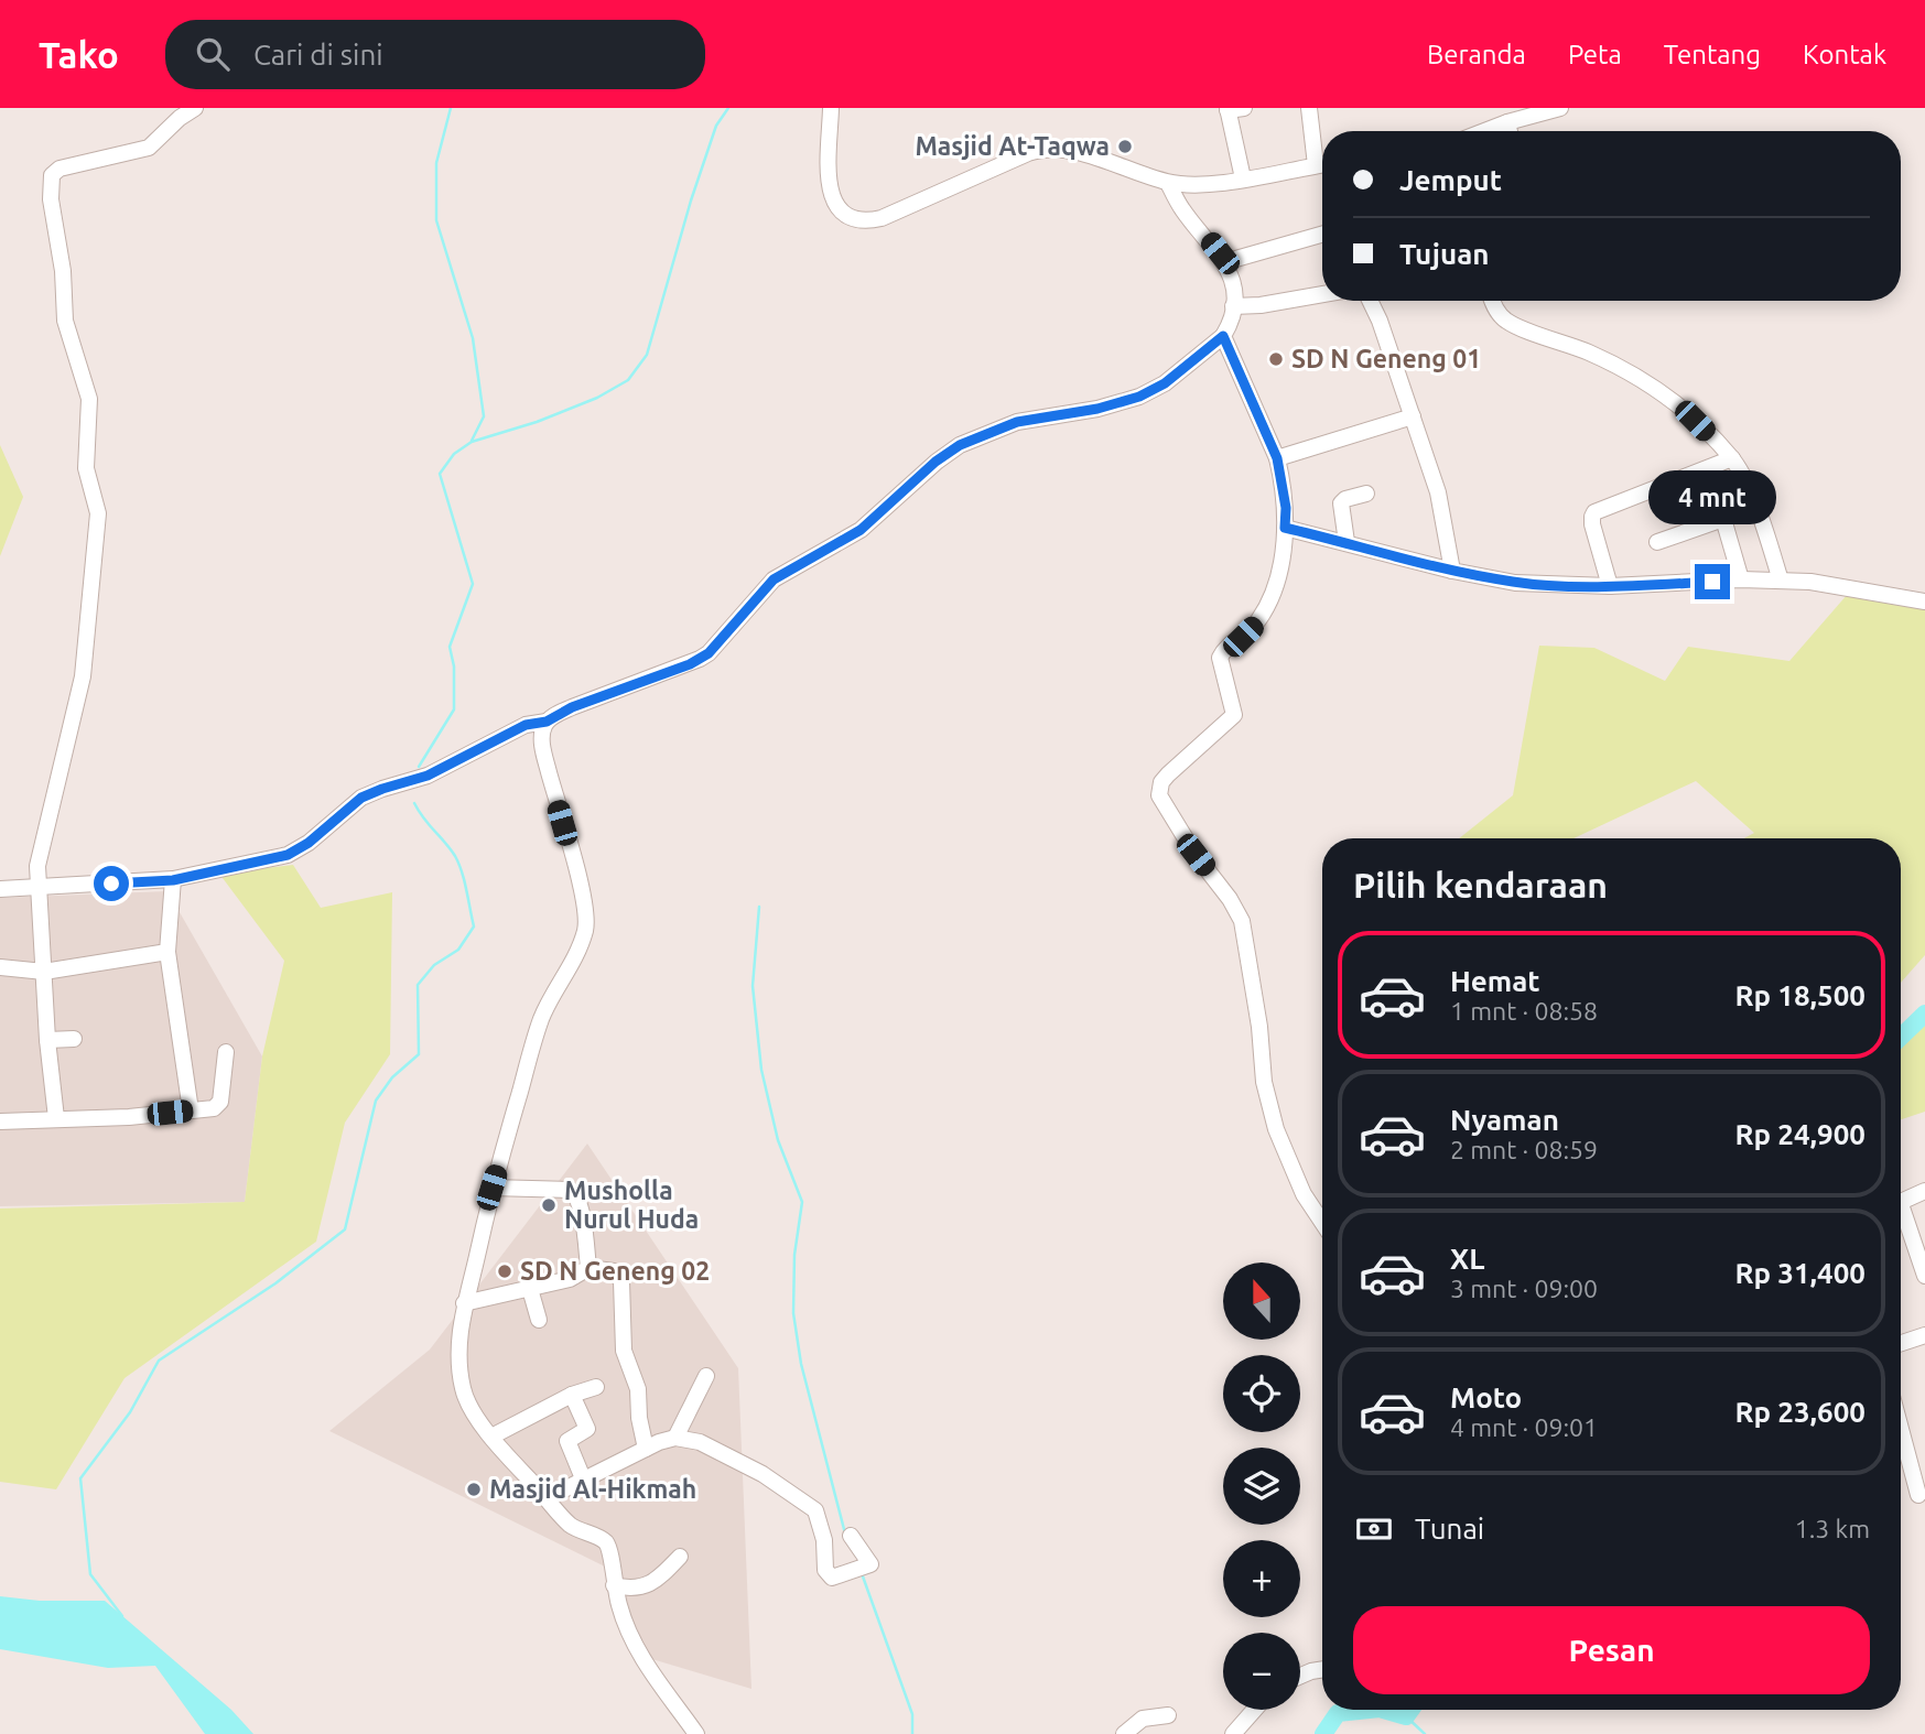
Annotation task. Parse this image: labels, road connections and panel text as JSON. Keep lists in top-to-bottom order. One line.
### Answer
{"places":["Masjid At-Taqwa","SD N Geneng 01","Musholla Nurul Huda","SD N Geneng 02","Masjid Al-Hikmah"],"north":"top","page":{"header":"Tako","search":"Cari di sini","nav":["Beranda","Peta","Tentang","Kontak"],"banner":["Jemput","Tujuan"],"bubble":"4 mnt","heading":"Pilih kendaraan","list":[{"name":"Hemat","note":"1 mnt · 08:58","value":"Rp 18,500"},{"name":"Nyaman","note":"2 mnt · 08:59","value":"Rp 24,900"},{"name":"XL","note":"3 mnt · 09:00","value":"Rp 31,400"},{"name":"Moto","note":"4 mnt · 09:01","value":"Rp 23,600"}],"map_buttons":["+","−"],"pay":["Tunai","1.3 km"],"buttons":"Pesan"}}
